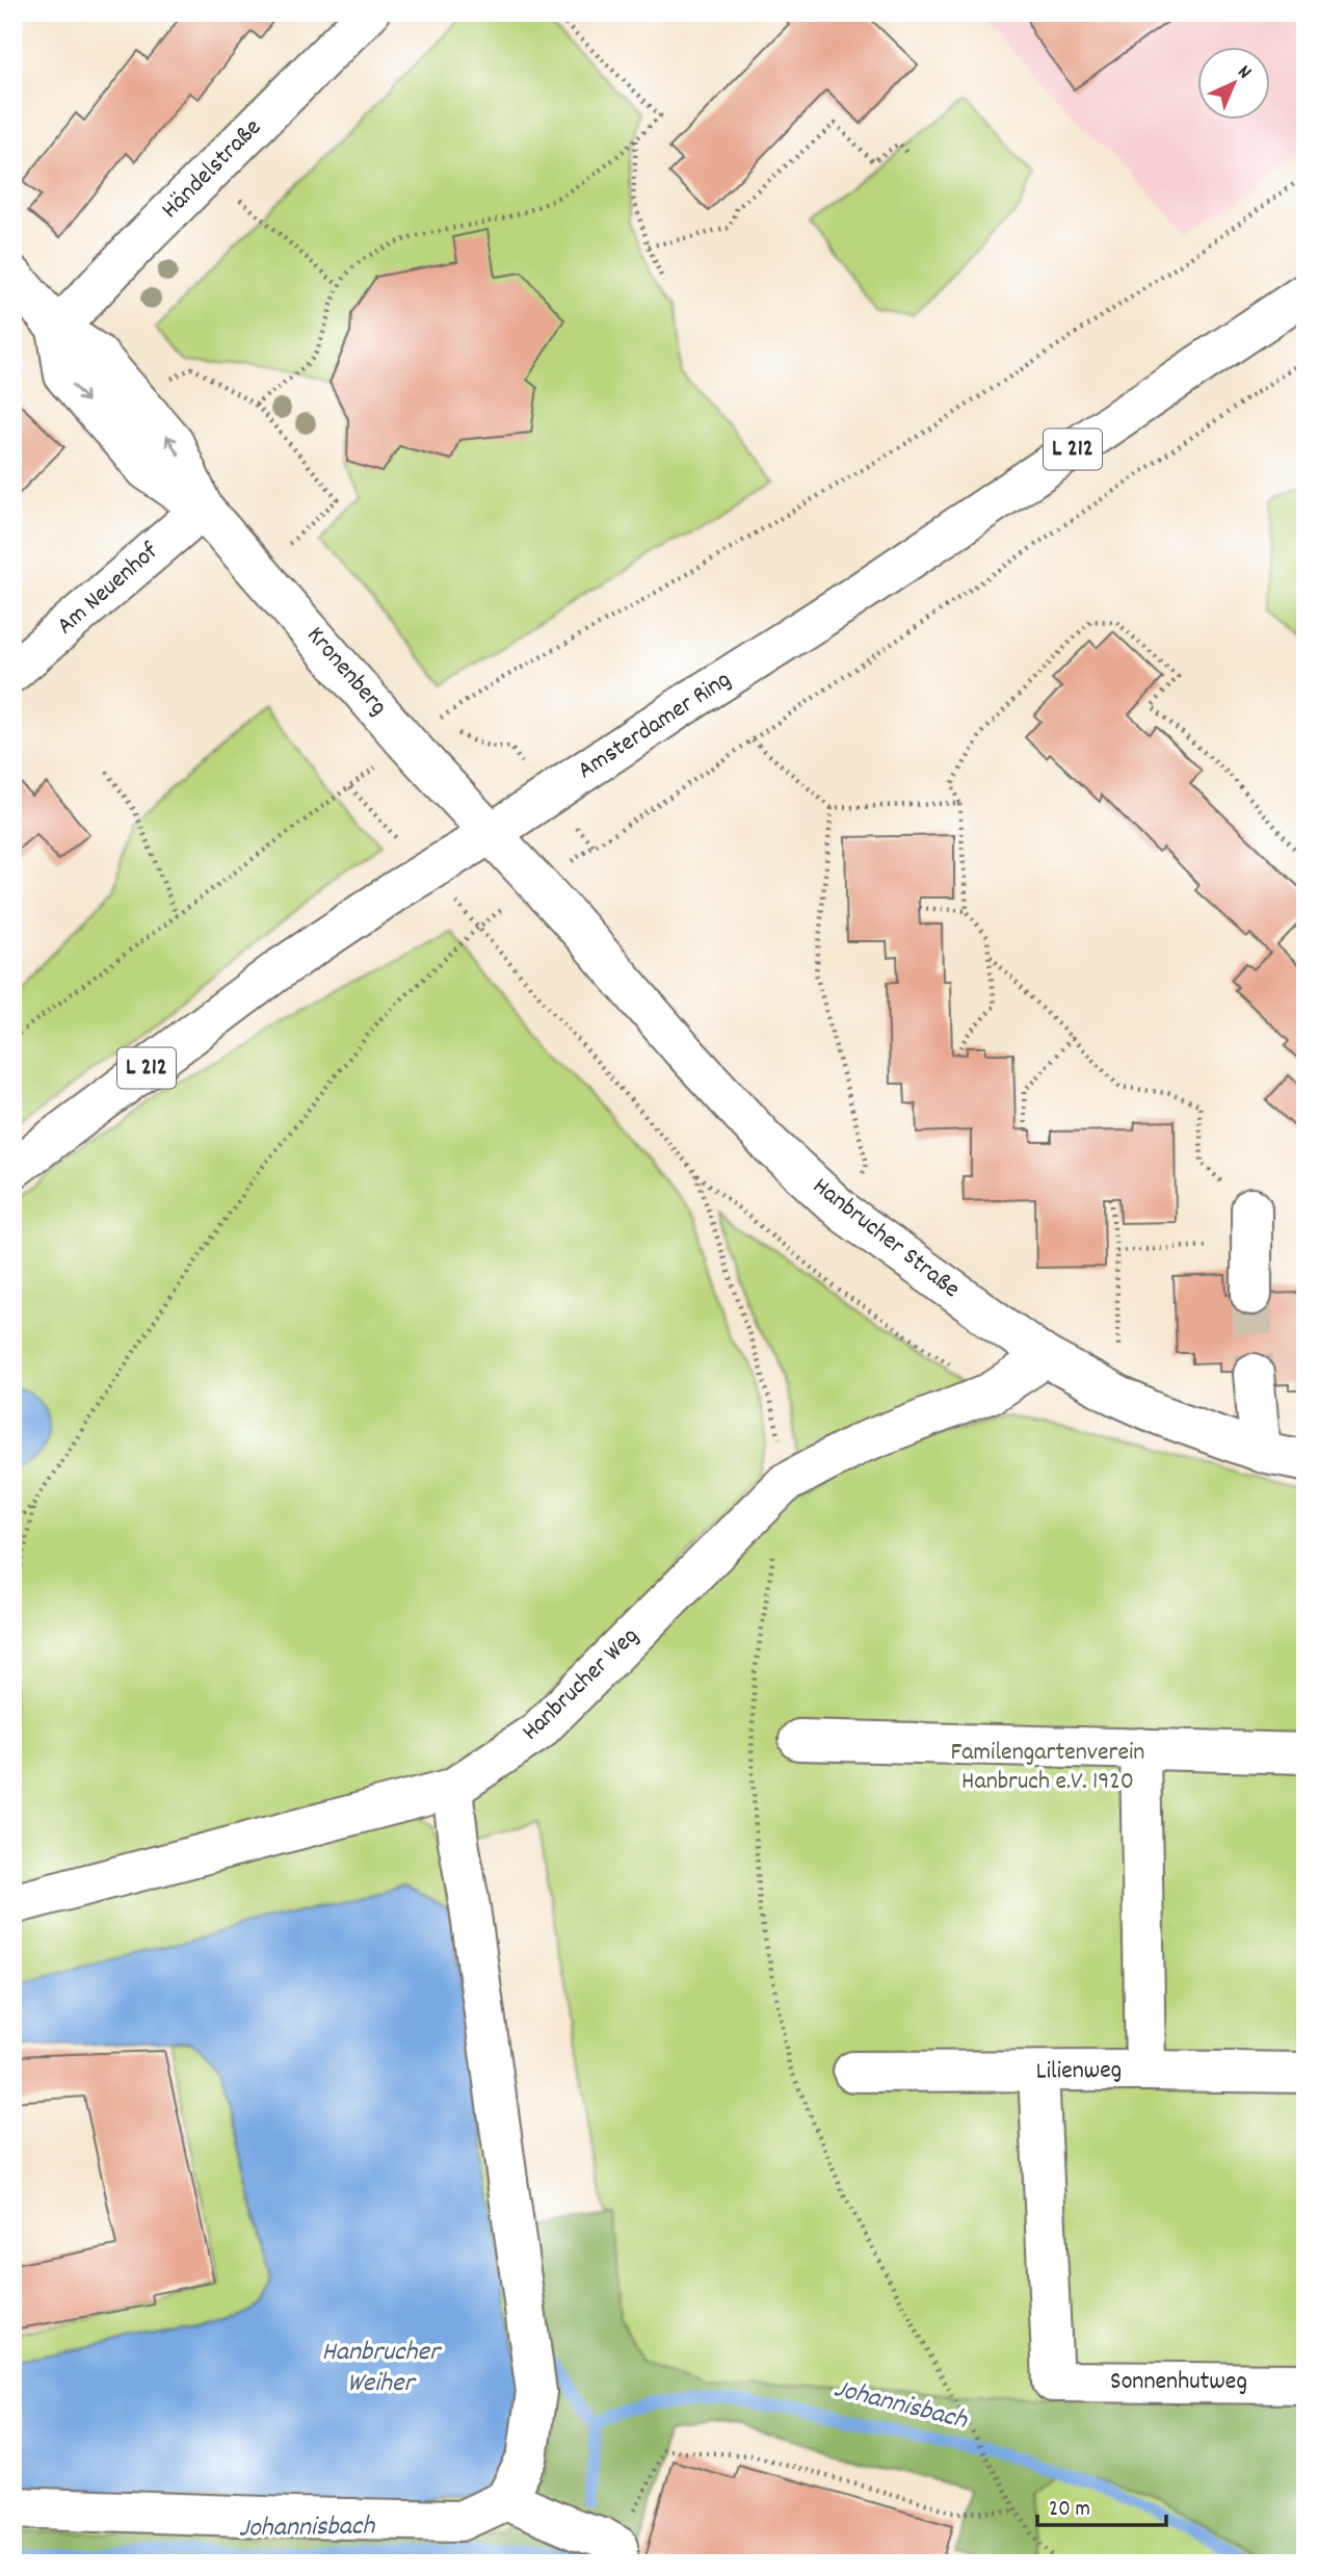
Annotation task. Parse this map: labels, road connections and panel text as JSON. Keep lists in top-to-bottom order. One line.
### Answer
{"streets":{"street":["Händelstraße","L 212","Am Neuenhof","Kronenberg","Amsterdamer Ring","Hanbrucher Straße","Hanbrucher Weg","Lilienweg","Sonnenhutweg"]},"crossings":[["Händelstraße","Kronenberg"],["Am Neuenhof","Kronenberg"],["Kronenberg","Amsterdamer Ring"],["Kronenberg","Hanbrucher Straße"],["Amsterdamer Ring","Hanbrucher Straße"],["Hanbrucher Straße","Hanbrucher Weg"],["Lilienweg","Sonnenhutweg"]],"water":["Hanbrucher Weiher","Johannisbach"],"parks":["Familengartenverein Hanbruch e.V. 1920"],"scale_bar":"20 m","north":"top right"}
